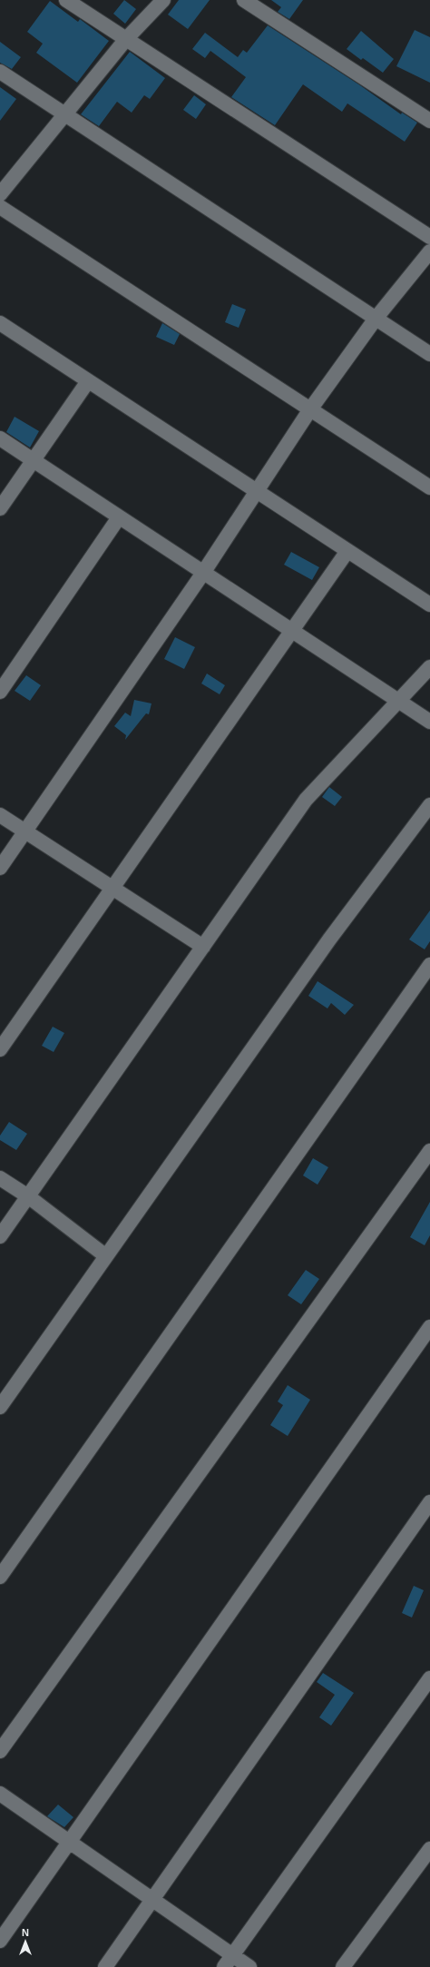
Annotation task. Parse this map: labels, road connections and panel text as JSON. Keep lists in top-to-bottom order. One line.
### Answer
{"north":"top"}
